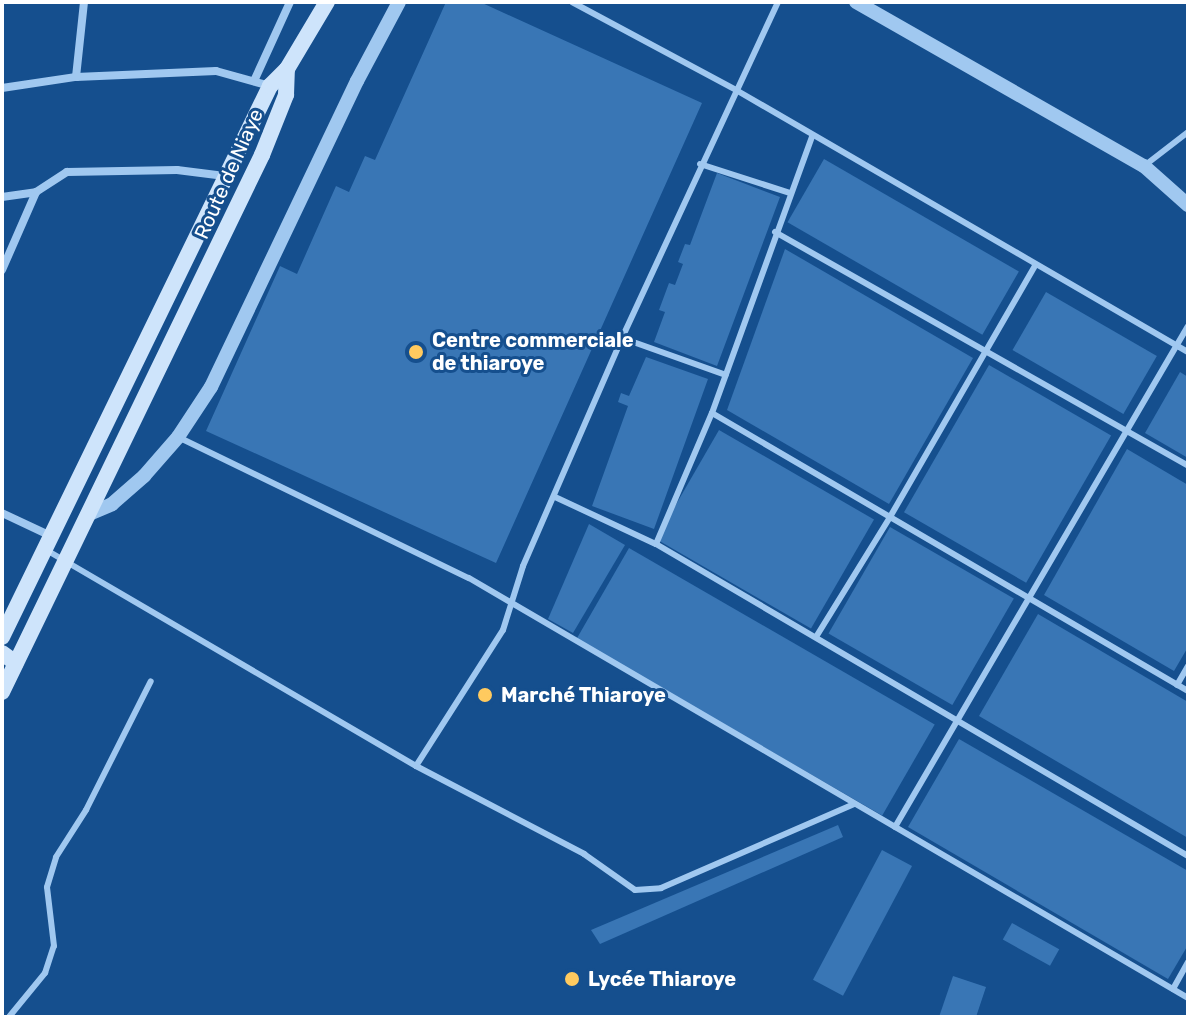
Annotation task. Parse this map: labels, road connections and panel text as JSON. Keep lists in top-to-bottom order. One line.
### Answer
{"streets":{"main road":["Route de Niaye"]},"places":["Centre commerciale de thiaroye","Marché Thiaroye","Lycée Thiaroye"]}
